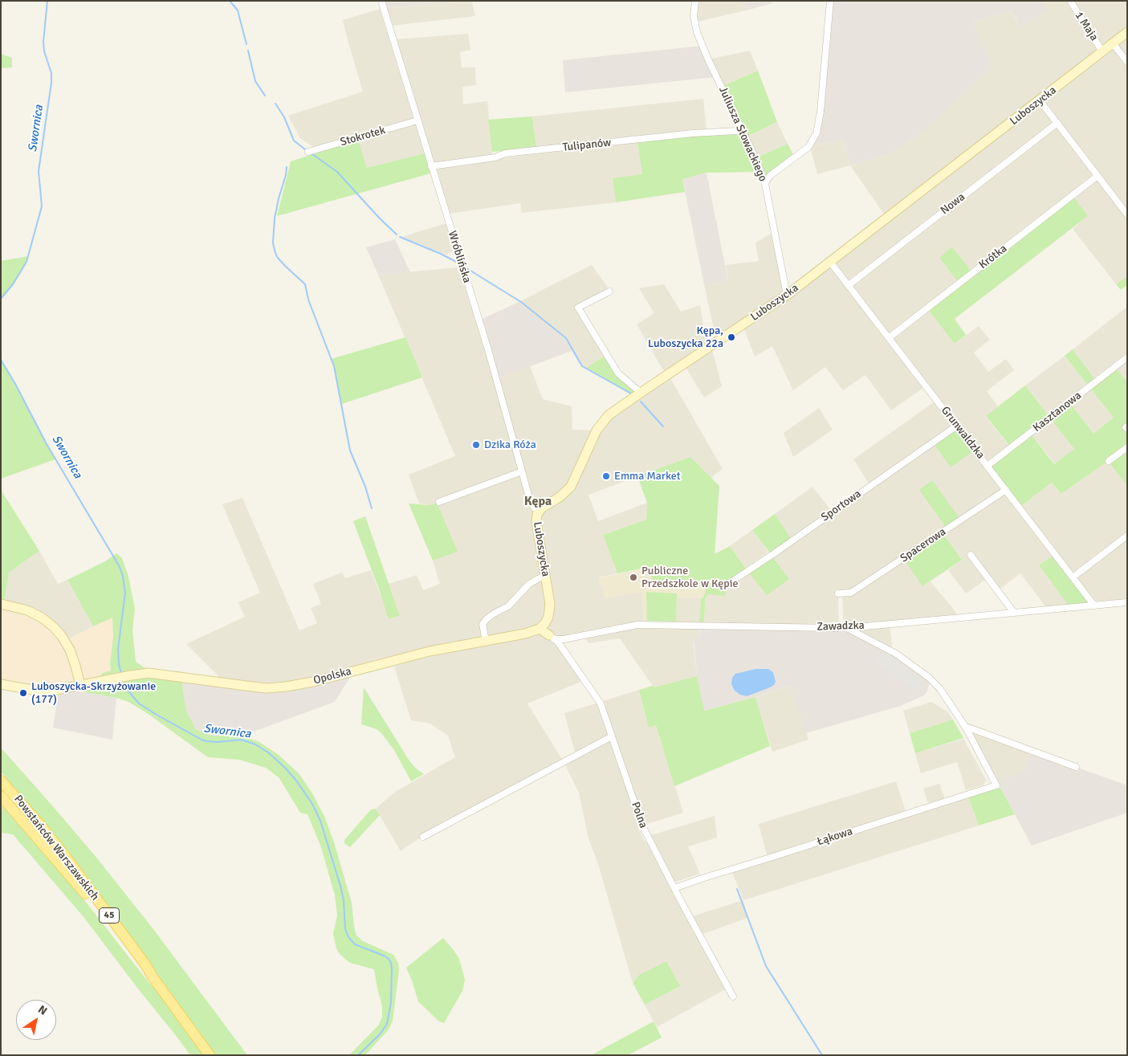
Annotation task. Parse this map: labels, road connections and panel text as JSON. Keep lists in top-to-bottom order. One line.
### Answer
{"streets":{"main road":["Powstańców Warszawskich","45"],"street":["1 Maja","Luboszycka","Juliusza Słowackiego","Stokrotek","Tulipanów","Nowa","Wróblińska","Krótka","Kasztanowa","Grunwaldzka","Sportowa","Spacerowa","Zawadzka","Opolska","Polna","Łąkowa"]},"crossings":[["1 Maja","Luboszycka"],["Luboszycka","Juliusza Słowackiego"],["Luboszycka","Wróblińska"],["Luboszycka","Grunwaldzka"],["Luboszycka","Opolska"],["Juliusza Słowackiego","Tulipanów"],["Stokrotek","Wróblińska"],["Tulipanów","Wróblińska"],["Nowa","Grunwaldzka"],["Krótka","Grunwaldzka"],["Kasztanowa","Grunwaldzka"],["Grunwaldzka","Sportowa"],["Grunwaldzka","Spacerowa"],["Grunwaldzka","Zawadzka"],["Zawadzka","Polna"],["Polna","Łąkowa"]],"districts":["Kępa"],"water":["Swornica"],"places":["Kępa, Luboszycka 22a","Dzika Róża","Emma Market","Publiczne Przedszkole w Kępie","Luboszycka-Skrzyżowanie (177)"],"north":"top right"}
